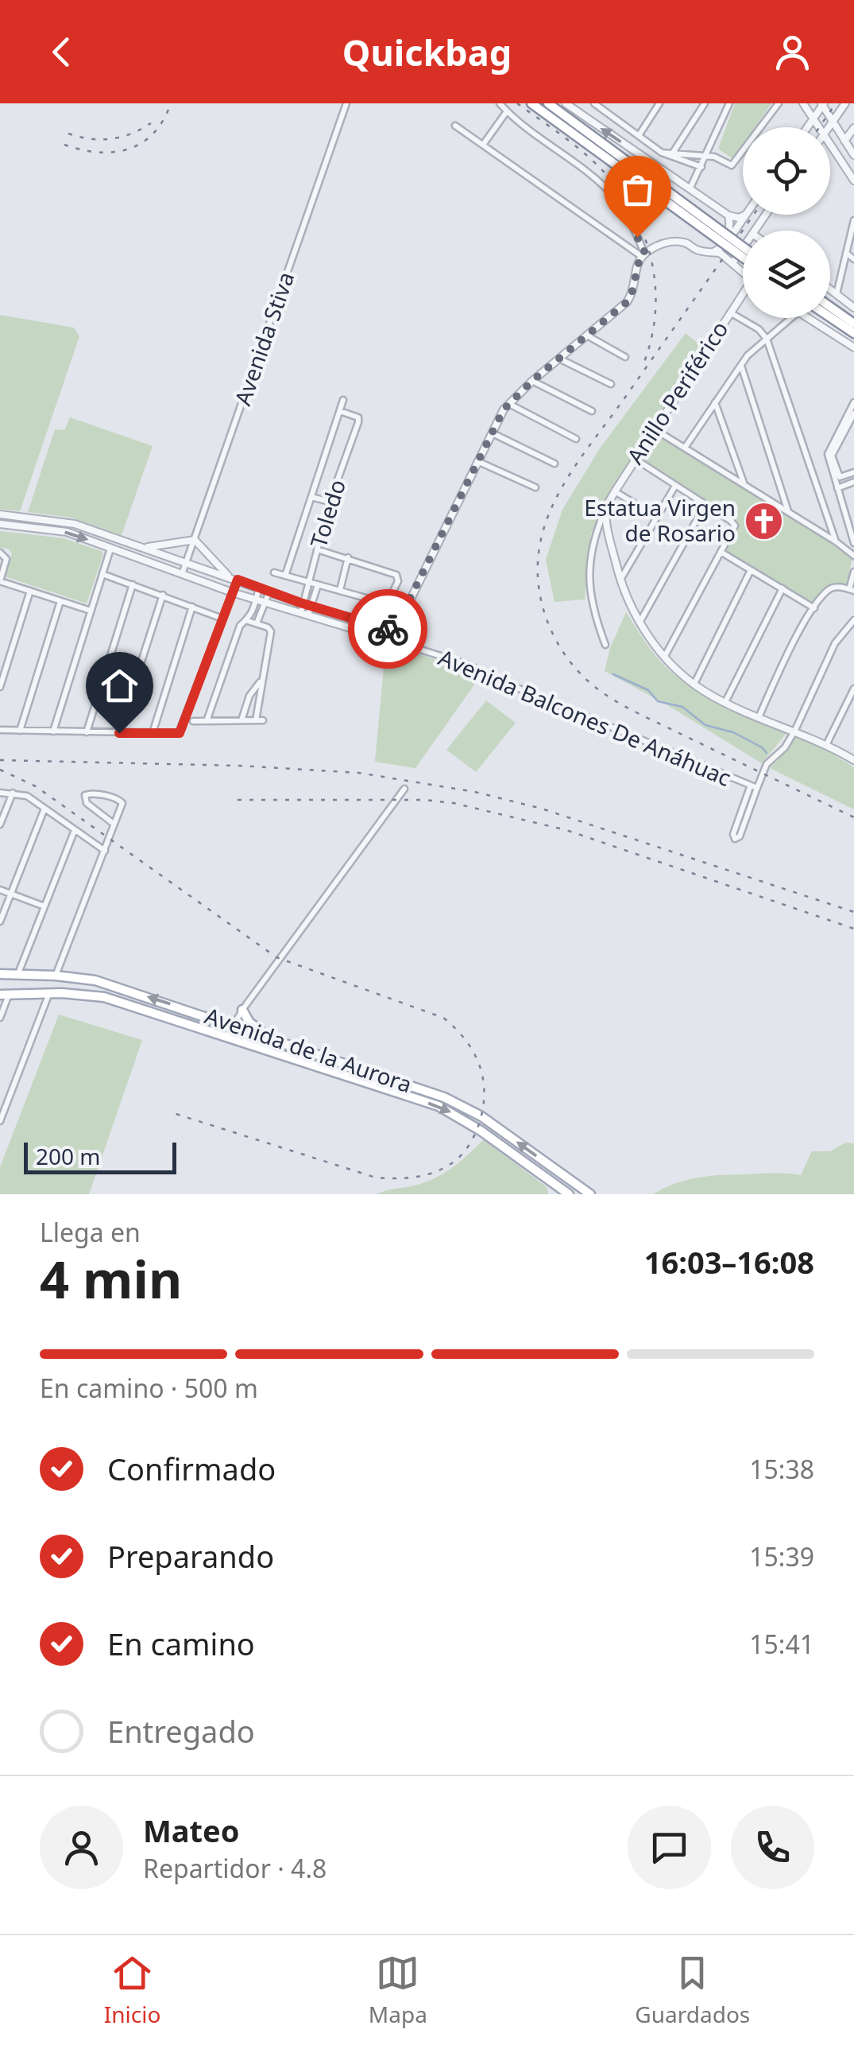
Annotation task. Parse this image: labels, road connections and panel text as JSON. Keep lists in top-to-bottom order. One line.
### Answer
{"streets":{"main road":["Avenida de la Aurora"],"street":["Avenida Stiva","Anillo Periférico","Toledo","Avenida Balcones De Anáhuac"]},"crossings":[["Avenida Stiva","Avenida Balcones De Anáhuac"],["Toledo","Avenida Balcones De Anáhuac"]],"places":{"church":["Estatua Virgen de Rosario"]},"scale_bar":"200 m","page":{"header":"Quickbag","scale":"200 m","heading":["4 min","Llega en","16:03–16:08"],"panel":["Mateo","Repartidor · 4.8"],"bar":"En camino · 500 m","list":[["Confirmado","15:38"],["Preparando","15:39"],["En camino","15:41"],"Entregado"],"tabs":["Inicio","Mapa","Guardados"]}}
